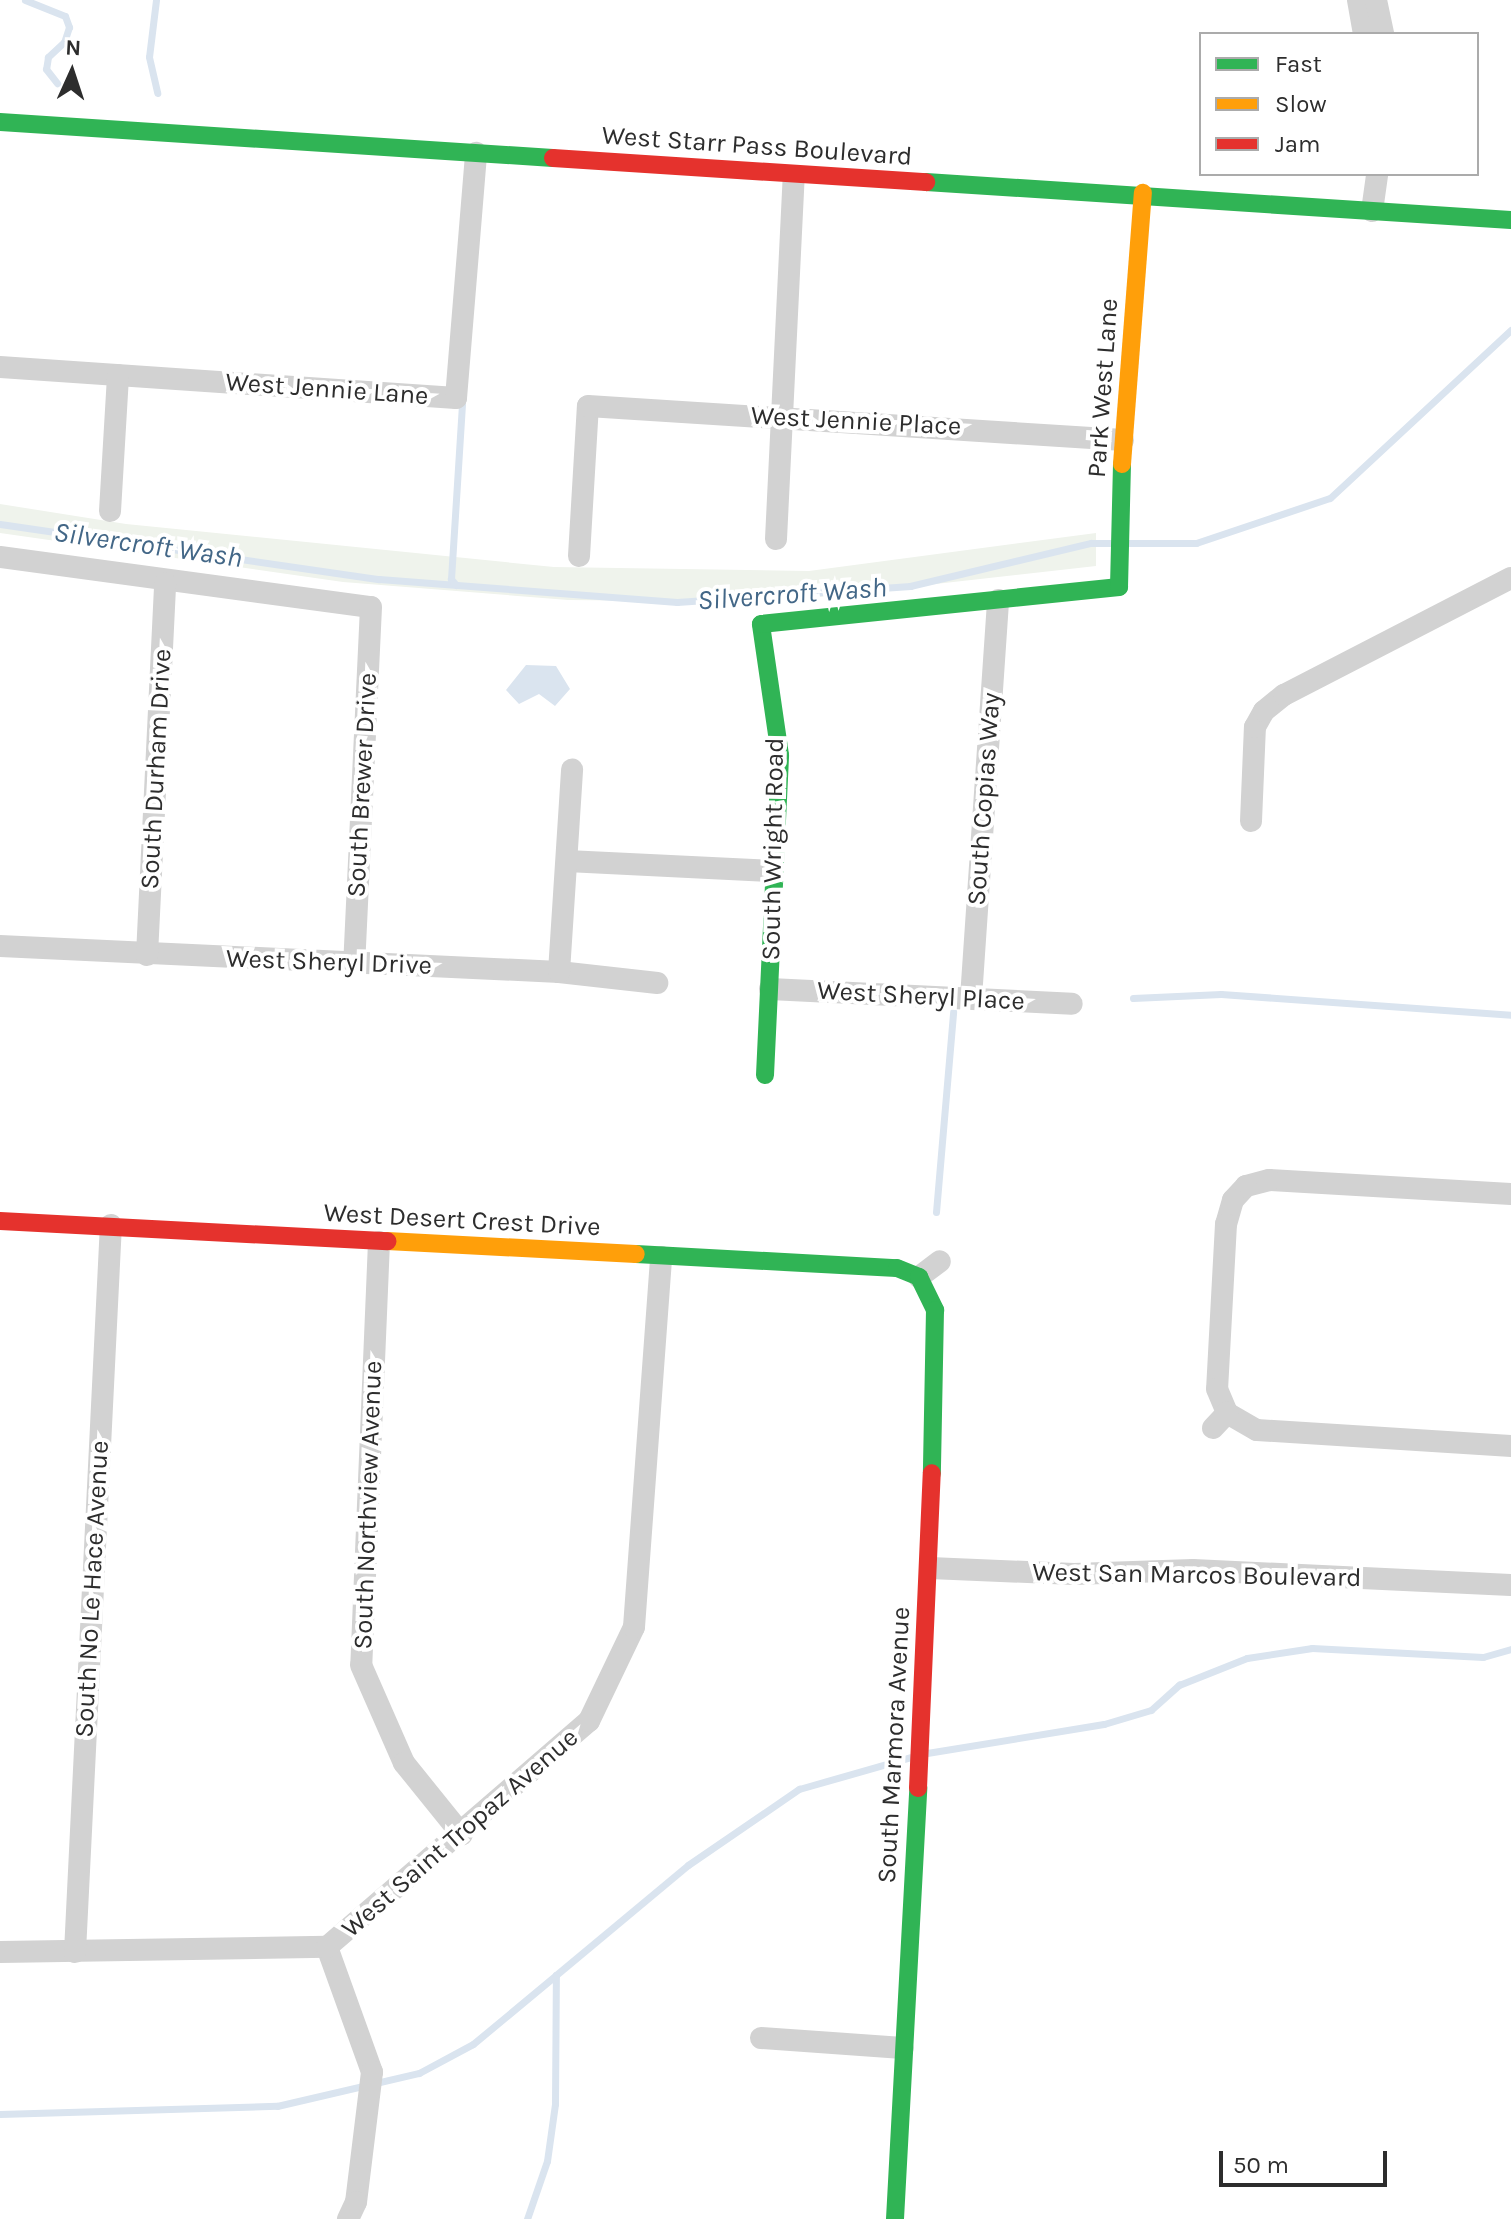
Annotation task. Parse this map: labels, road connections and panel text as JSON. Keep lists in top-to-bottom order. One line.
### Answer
{"streets":{"street":["West Starr Pass Boulevard","Park West Lane","West Jennie Lane","West Jennie Place","South Durham Drive","South Brewer Drive","South Copias Way","South Wright Road","West Sheryl Drive","West Sheryl Place","West Desert Crest Drive","South Northview Avenue","West San Marcos Boulevard","South No Le Hace Avenue","South Marmora Avenue","West Saint Tropaz Avenue"]},"crossings":[["West Starr Pass Boulevard","Park West Lane"],["West Starr Pass Boulevard","West Jennie Lane"],["Park West Lane","West Jennie Place"],["Park West Lane","South Copias Way"],["Park West Lane","South Wright Road"],["South Durham Drive","South Brewer Drive"],["South Durham Drive","West Sheryl Drive"],["South Brewer Drive","West Sheryl Drive"],["South Copias Way","South Wright Road"],["South Copias Way","West Sheryl Place"],["South Wright Road","West Sheryl Place"],["West Desert Crest Drive","South Northview Avenue"],["West Desert Crest Drive","South No Le Hace Avenue"],["West Desert Crest Drive","South Marmora Avenue"],["West Desert Crest Drive","West Saint Tropaz Avenue"],["South Northview Avenue","West Saint Tropaz Avenue"],["West San Marcos Boulevard","South Marmora Avenue"],["South No Le Hace Avenue","West Saint Tropaz Avenue"]],"water":["Silvercroft Wash"],"legend":["Fast","Slow","Jam"],"scale_bar":"50 m","north":"top"}
